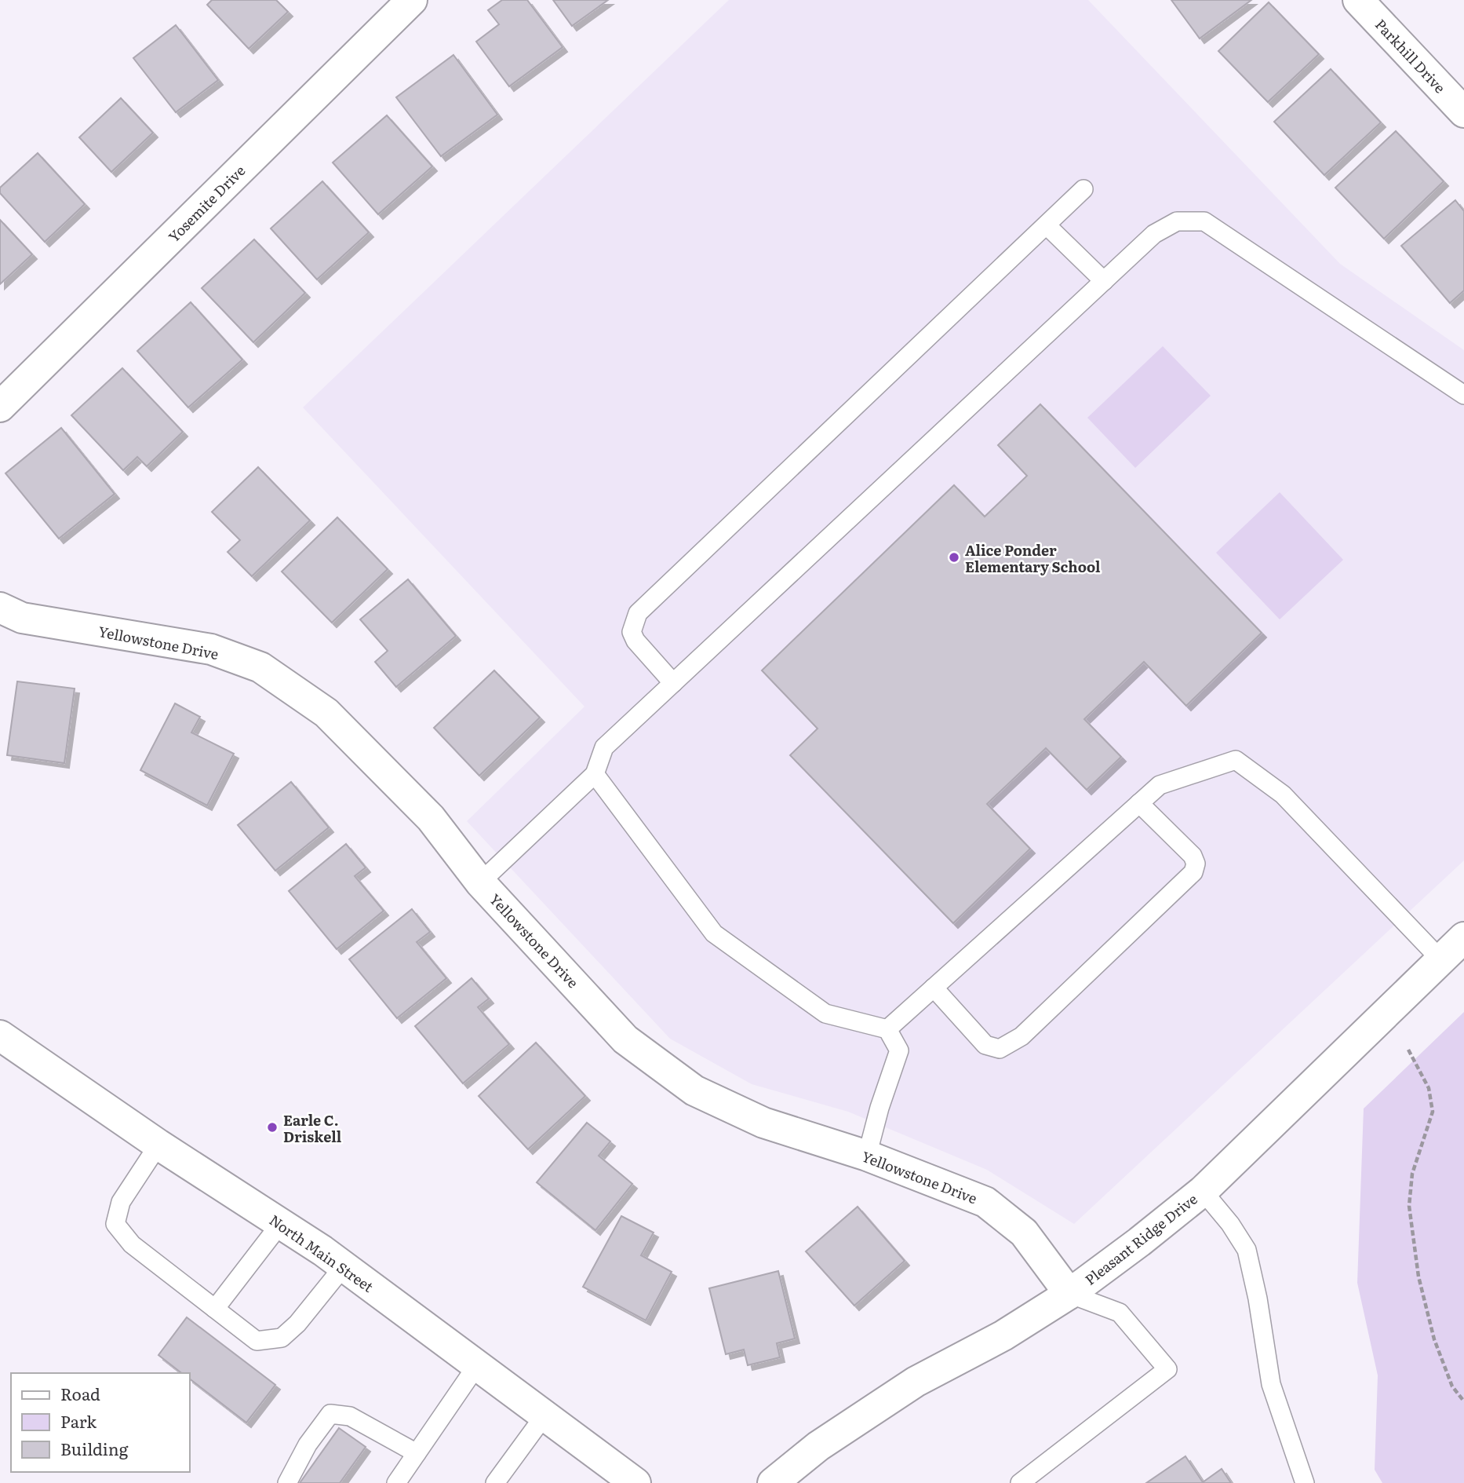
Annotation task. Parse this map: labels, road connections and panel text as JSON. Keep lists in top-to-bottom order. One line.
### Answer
{"streets":{"street":["Parkhill Drive","Yosemite Drive","Yellowstone Drive","Pleasant Ridge Drive","North Main Street"]},"crossings":[["Yellowstone Drive","Pleasant Ridge Drive"]],"places":["Alice Ponder Elementary School","Earle C. Driskell"],"legend":["Road","Park","Building"]}
